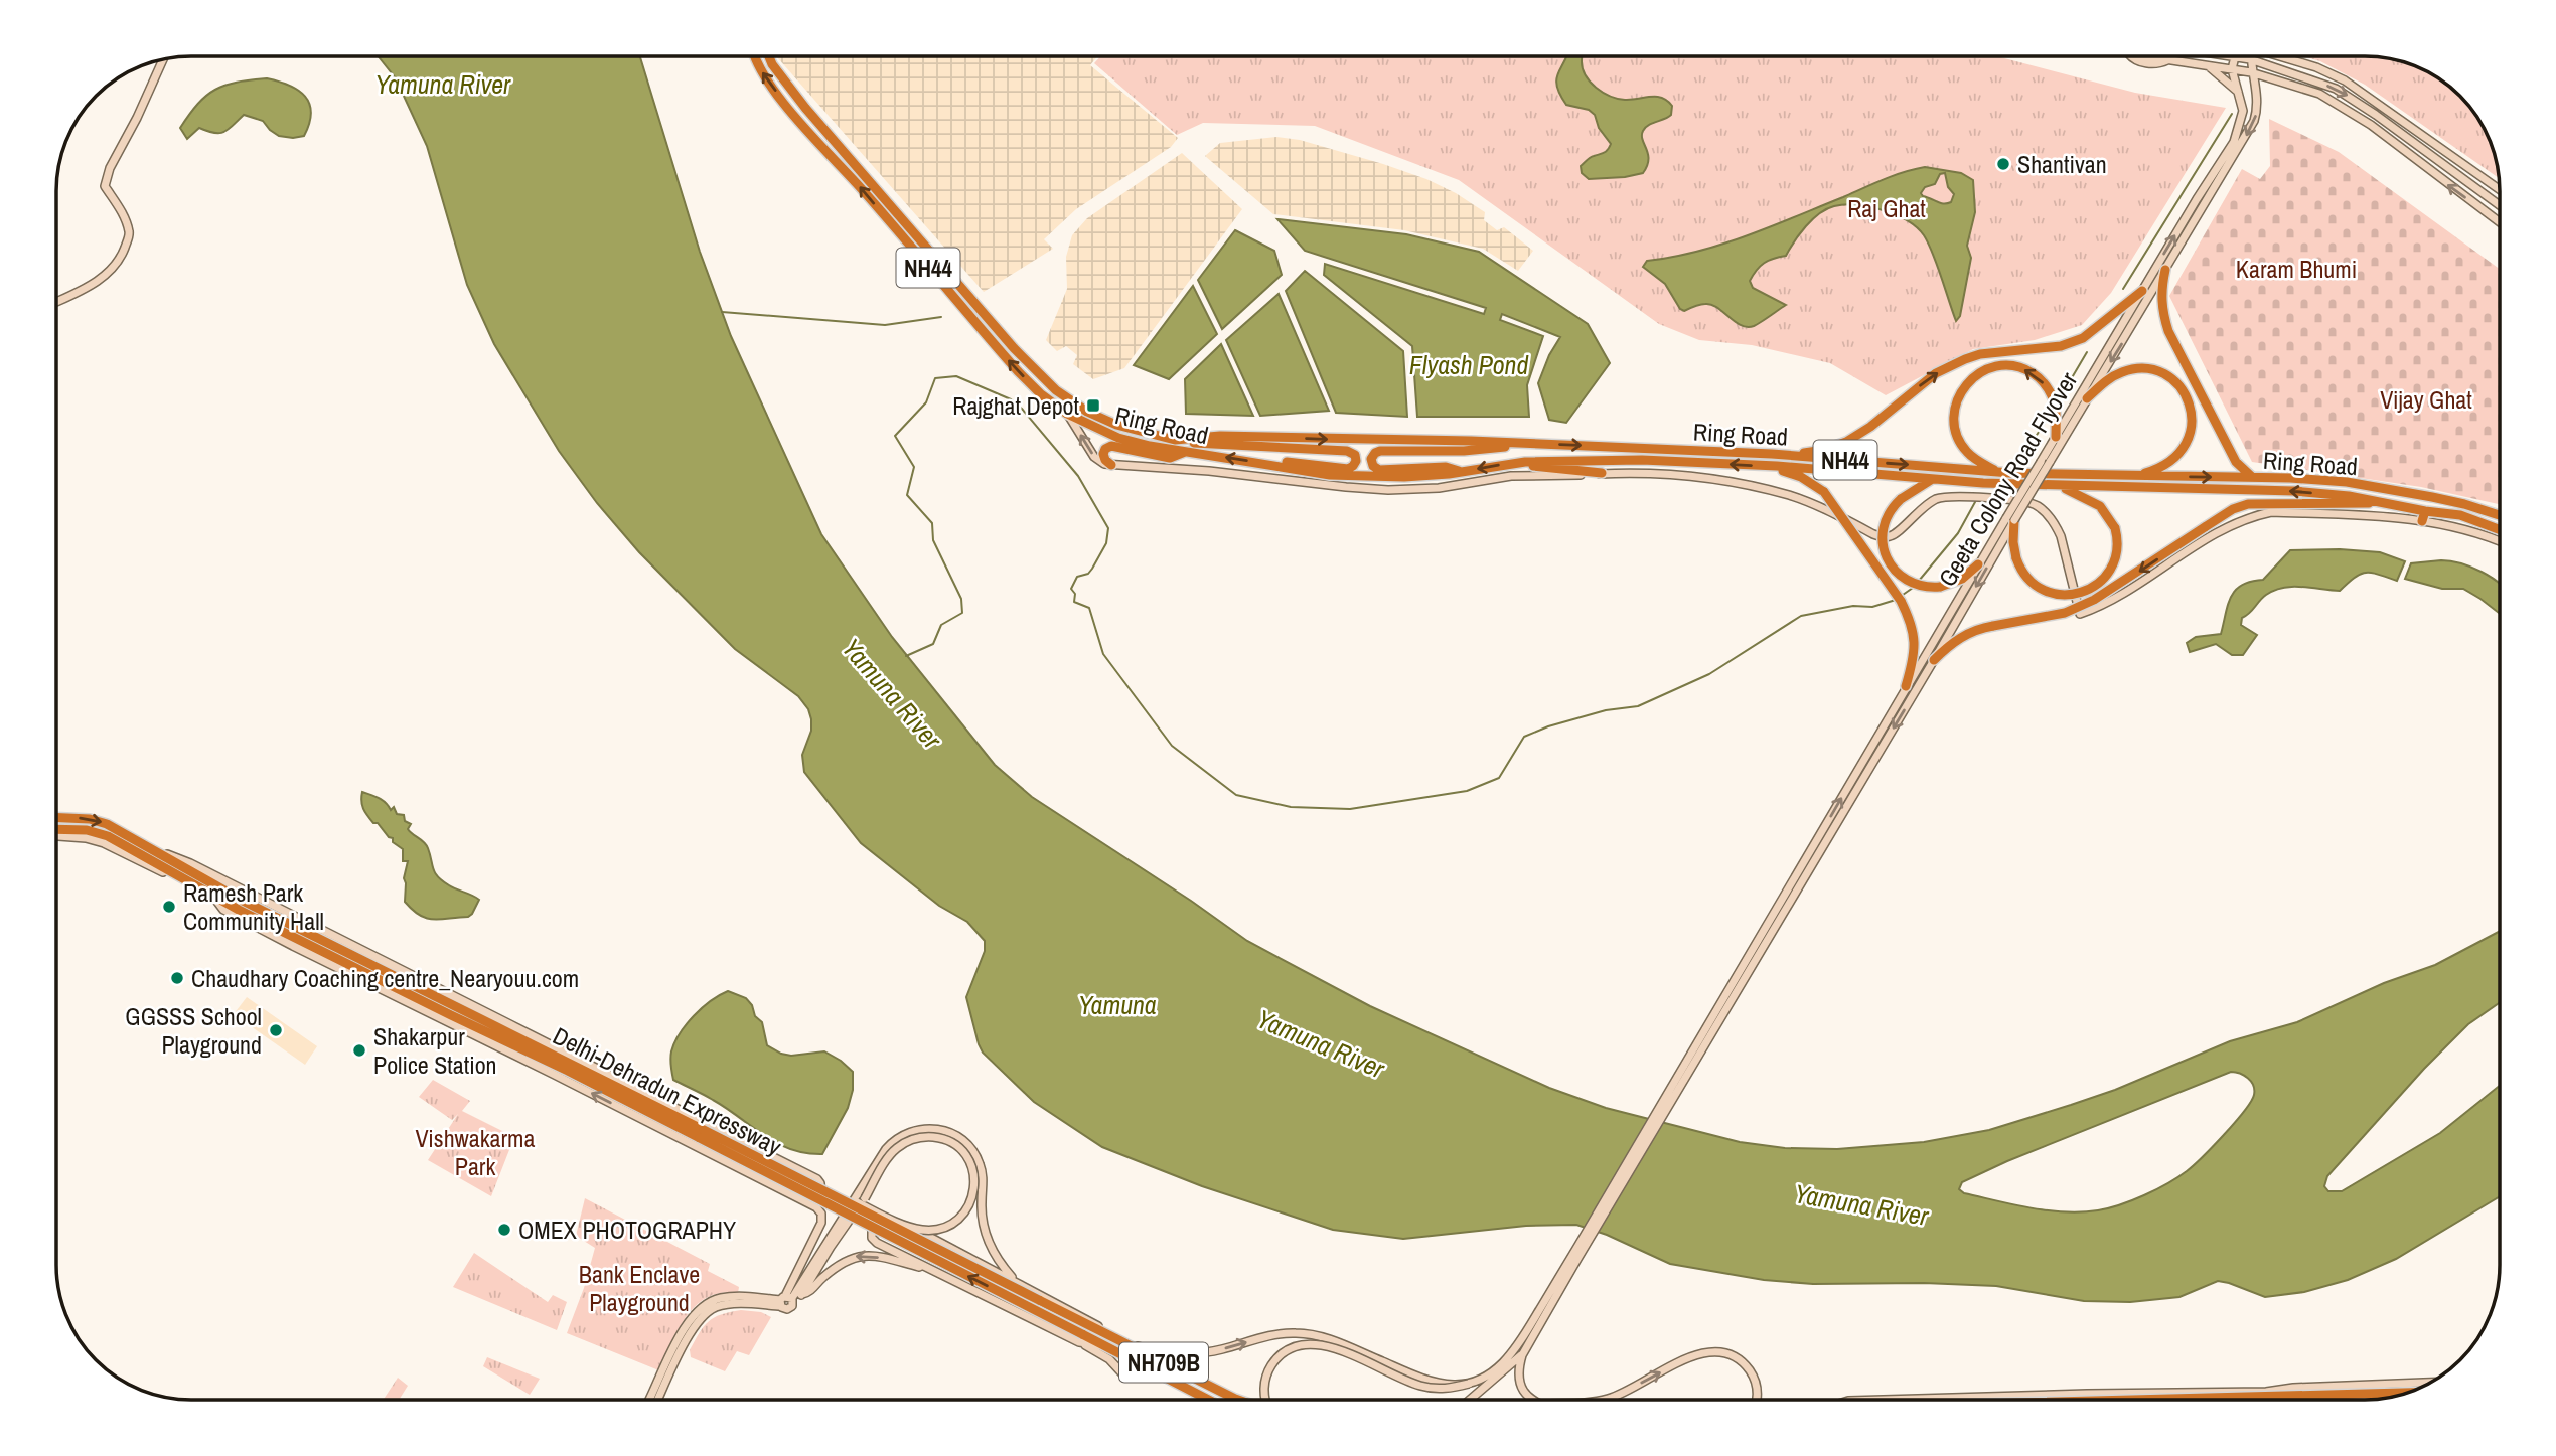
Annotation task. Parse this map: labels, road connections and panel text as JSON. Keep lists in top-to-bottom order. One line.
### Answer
{"streets":{"highway":["NH44","Ring Road","Delhi-Dehradun Expressway","NH709B"],"main road":["Geeta Colony Road Flyover"]},"crossings":[["NH44","Ring Road"]],"water":["Yamuna River","Flyash Pond","Yamuna"],"parks":["Raj Ghat","Karam Bhumi","Vijay Ghat","Vishwakarma Park","Bank Enclave Playground"],"places":{"other":["Shantivan","Ramesh Park Community Hall","Chaudhary Coaching centre_Nearyouu.com","GGSSS School Playground","Shakarpur Police Station","OMEX PHOTOGRAPHY"],"transit":["Rajghat Depot"]}}
